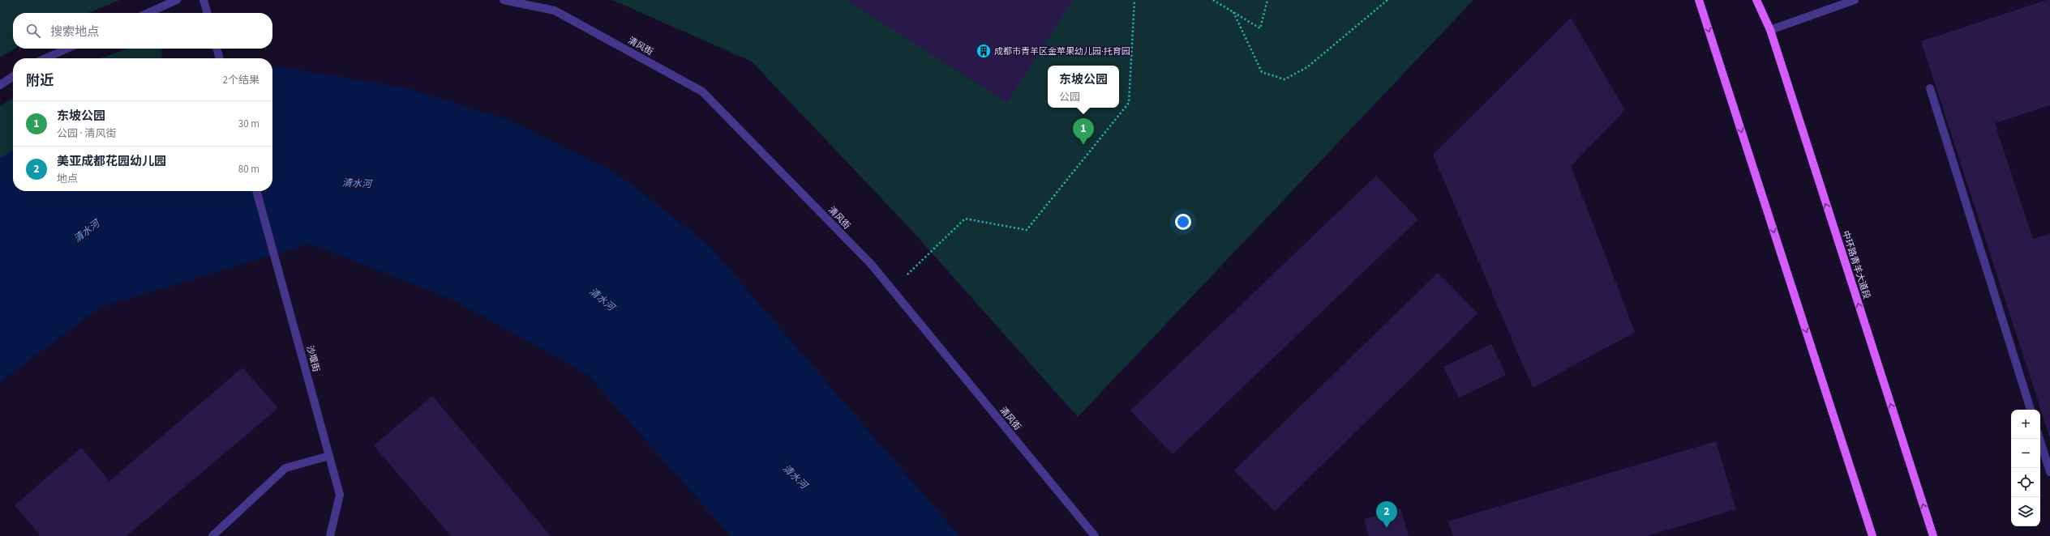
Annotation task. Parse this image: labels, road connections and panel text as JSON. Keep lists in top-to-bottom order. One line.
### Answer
{"streets":{"main road":["中环路青羊大道段"],"street":["清风街","沙堰街"]},"water":["清水河"],"places":{"building":["成都市青羊区金苹果幼儿园·托育园"]},"page":{"search":"搜索地点","heading":["附近","2个结果"],"popup":["东坡公园","公园"],"list":[{"mark":"1","name":"东坡公园","note":"公园 · 清风街","value":"30 m"},{"mark":"2","name":"美亚成都花园幼儿园","note":"地点","value":"80 m"}],"pins":["1","2"],"map_buttons":["+","−"]}}
